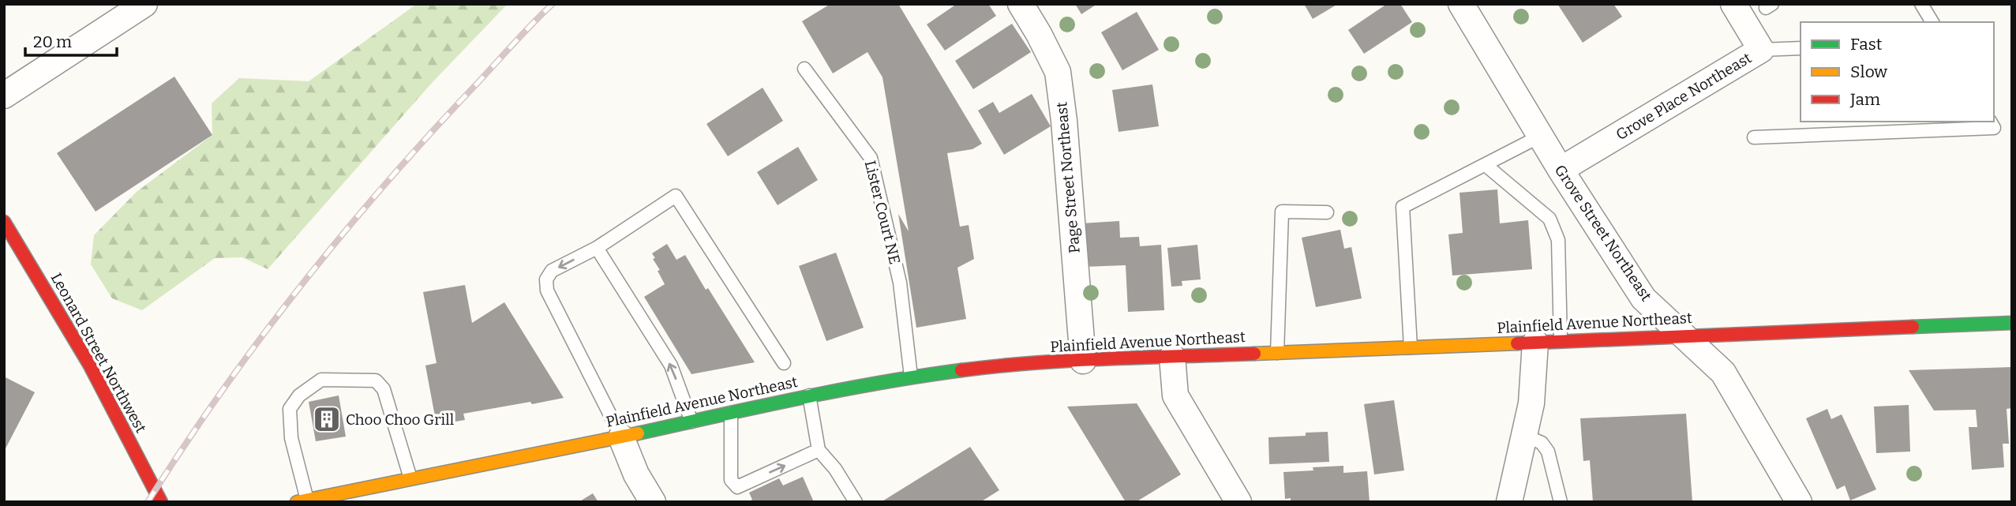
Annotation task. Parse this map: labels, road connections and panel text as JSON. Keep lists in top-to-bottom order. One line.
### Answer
{"streets":{"main road":["Plainfield Avenue Northeast","Leonard Street Northwest"],"street":["Grove Place Northeast","Page Street Northeast","Grove Street Northeast"],"lane":["Lister Court NE"]},"crossings":[["Grove Place Northeast","Grove Street Northeast"],["Page Street Northeast","Plainfield Avenue Northeast"],["Lister Court NE","Plainfield Avenue Northeast"],["Grove Street Northeast","Plainfield Avenue Northeast"]],"places":{"building":["Choo Choo Grill"]},"legend":["Fast","Slow","Jam"],"scale_bar":"20 m"}
